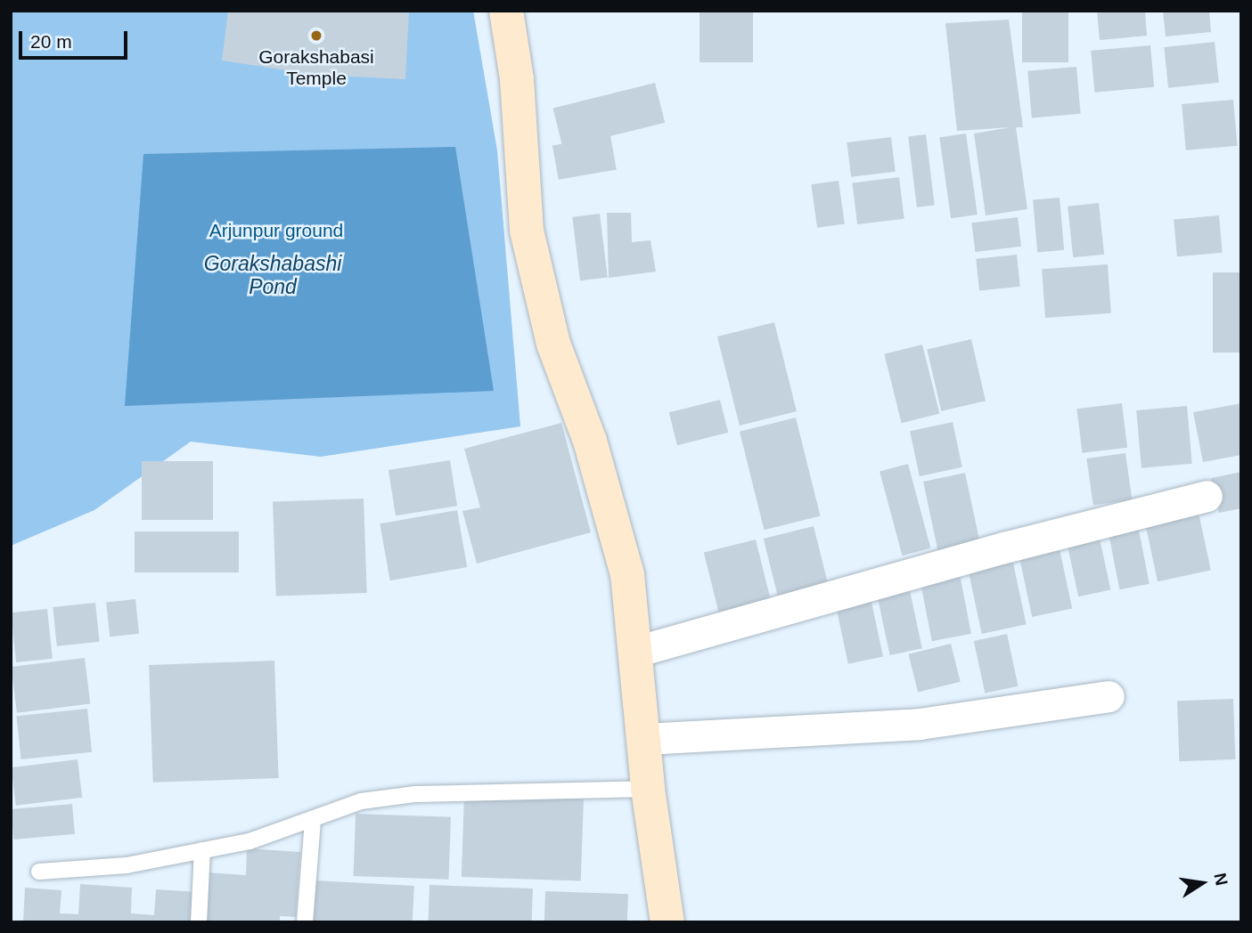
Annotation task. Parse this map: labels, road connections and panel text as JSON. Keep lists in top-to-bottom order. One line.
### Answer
{"water":["Gorakshabashi Pond"],"parks":["Arjunpur ground"],"places":["Gorakshabasi Temple"],"scale_bar":"20 m","north":"right"}
